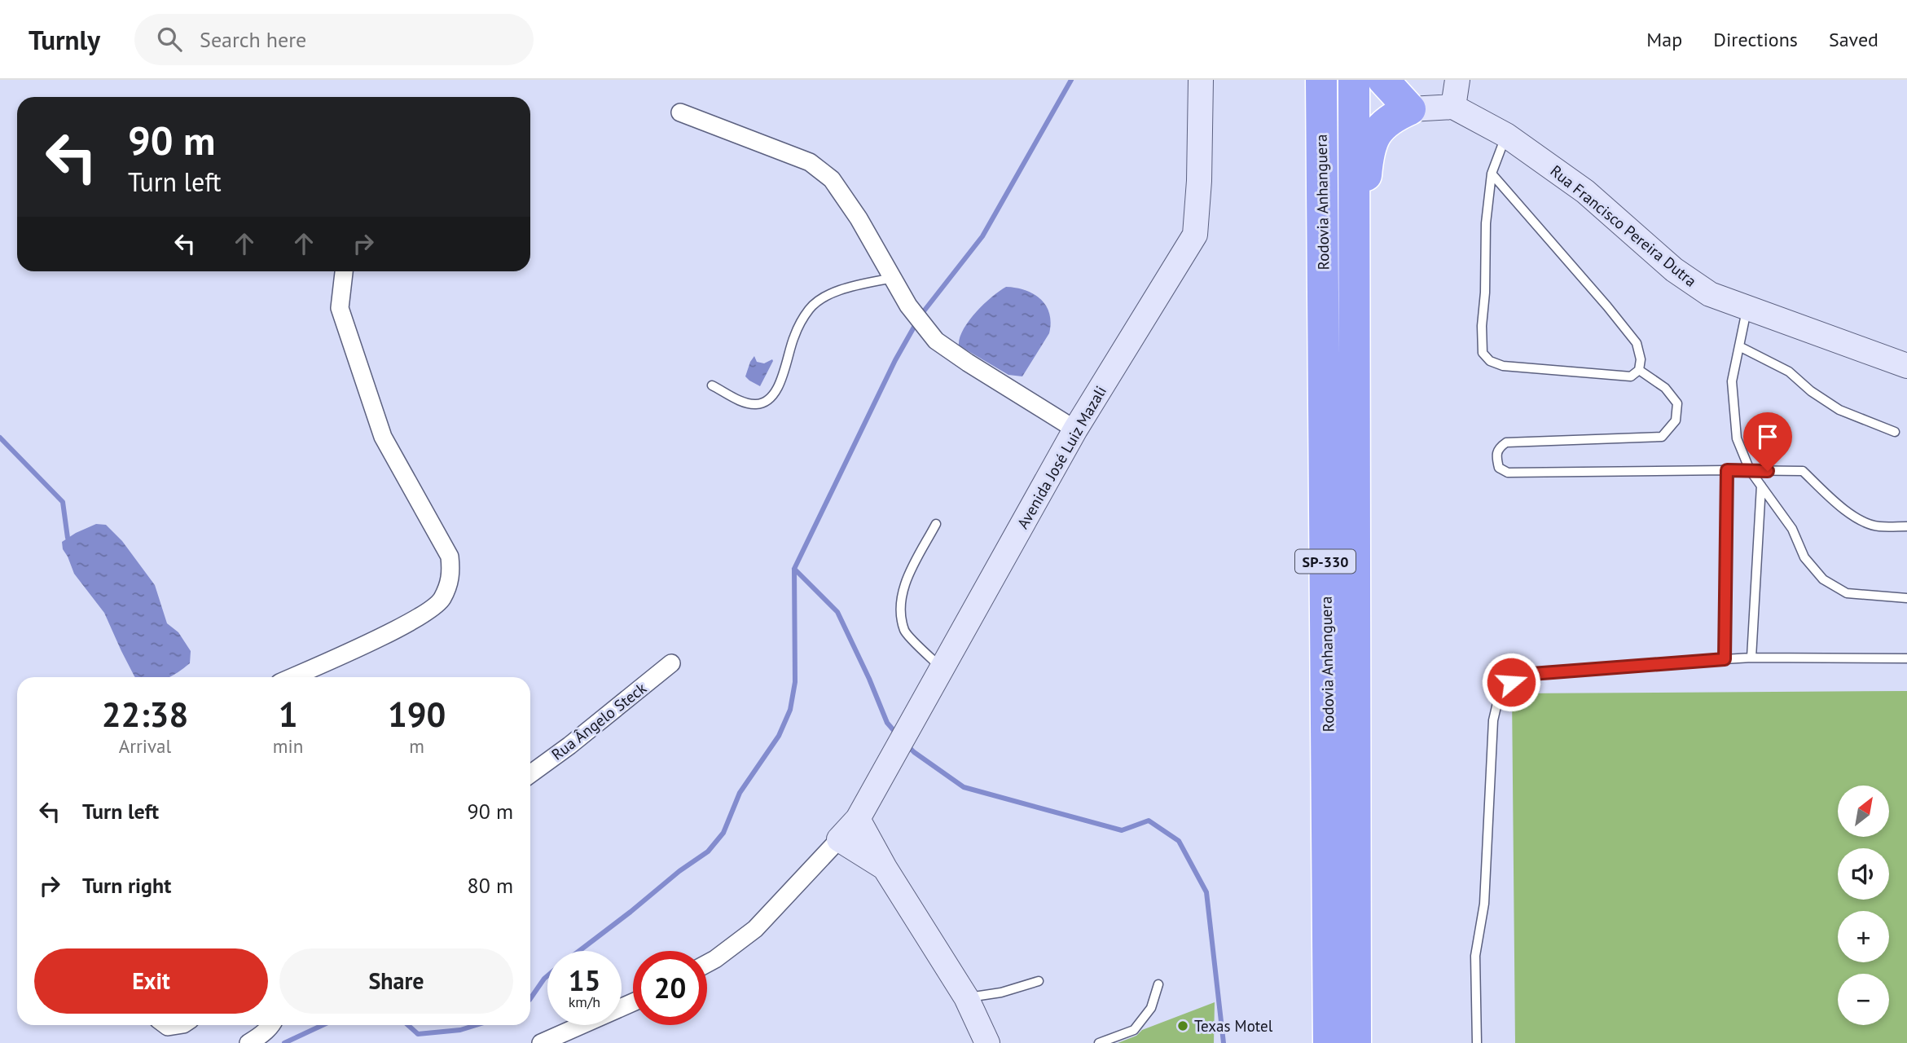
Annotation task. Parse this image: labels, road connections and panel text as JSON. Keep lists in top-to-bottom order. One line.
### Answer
{"streets":{"highway":["Rodovia Anhanguera","SP-330"],"main road":["Rua Francisco Pereira Dutra","Avenida José Luiz Mazali"],"street":["Rua Ângelo Steck"]},"places":["Texas Motel"],"north":"top right","page":{"header":"Turnly","search":"Search here","nav":["Map","Directions","Saved"],"turn":["90 m","Turn left"],"eta":["22:38","Arrival","1","min","190","m"],"list":[{"name":"Turn left","value":"90 m"},{"name":"Turn right","value":"80 m"}],"map_buttons":["+","−"],"buttons":["Exit","Share"],"speed":"15 km/h","limit":"20"}}
